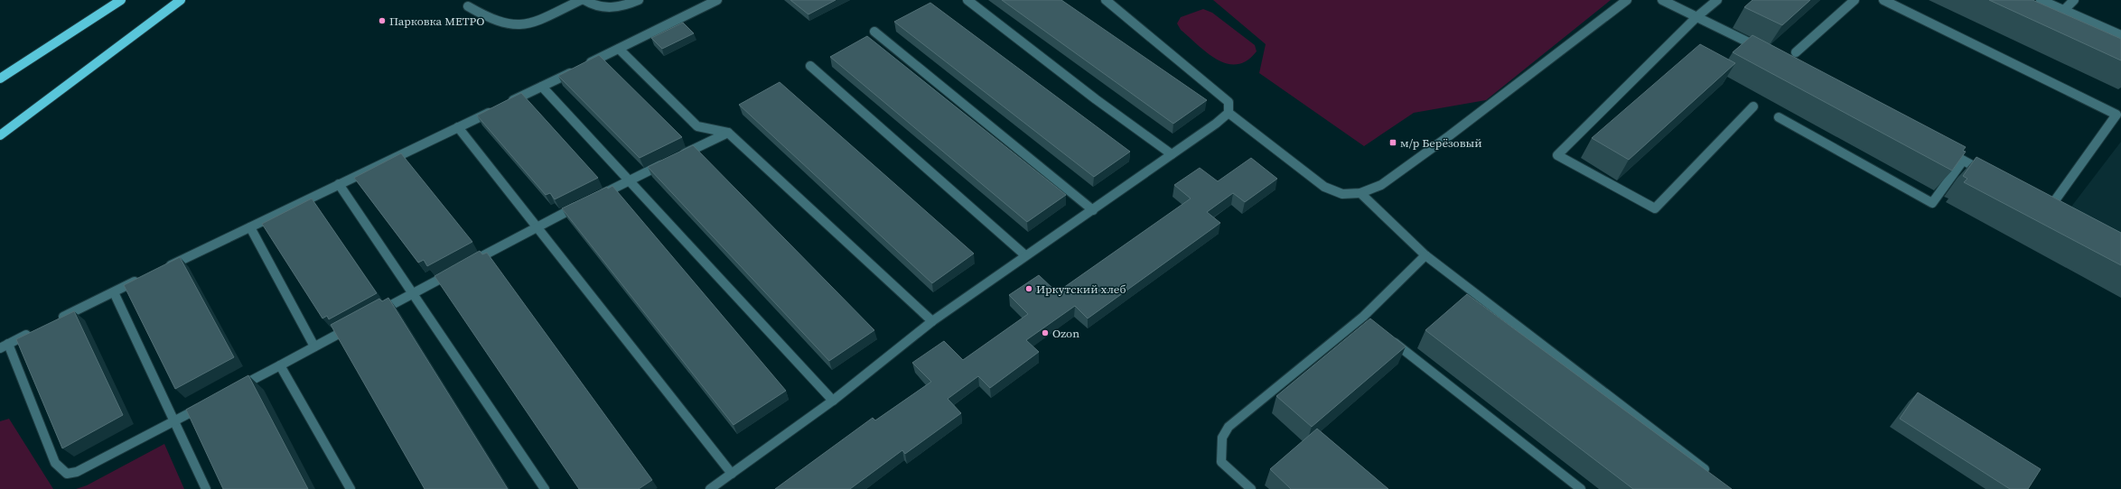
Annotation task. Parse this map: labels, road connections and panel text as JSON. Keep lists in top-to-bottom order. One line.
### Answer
{"places":{"other":["Парковка МЕТРО","Иркутский хлеб","Ozon"],"transit":["м/р Берёзовый"]}}
